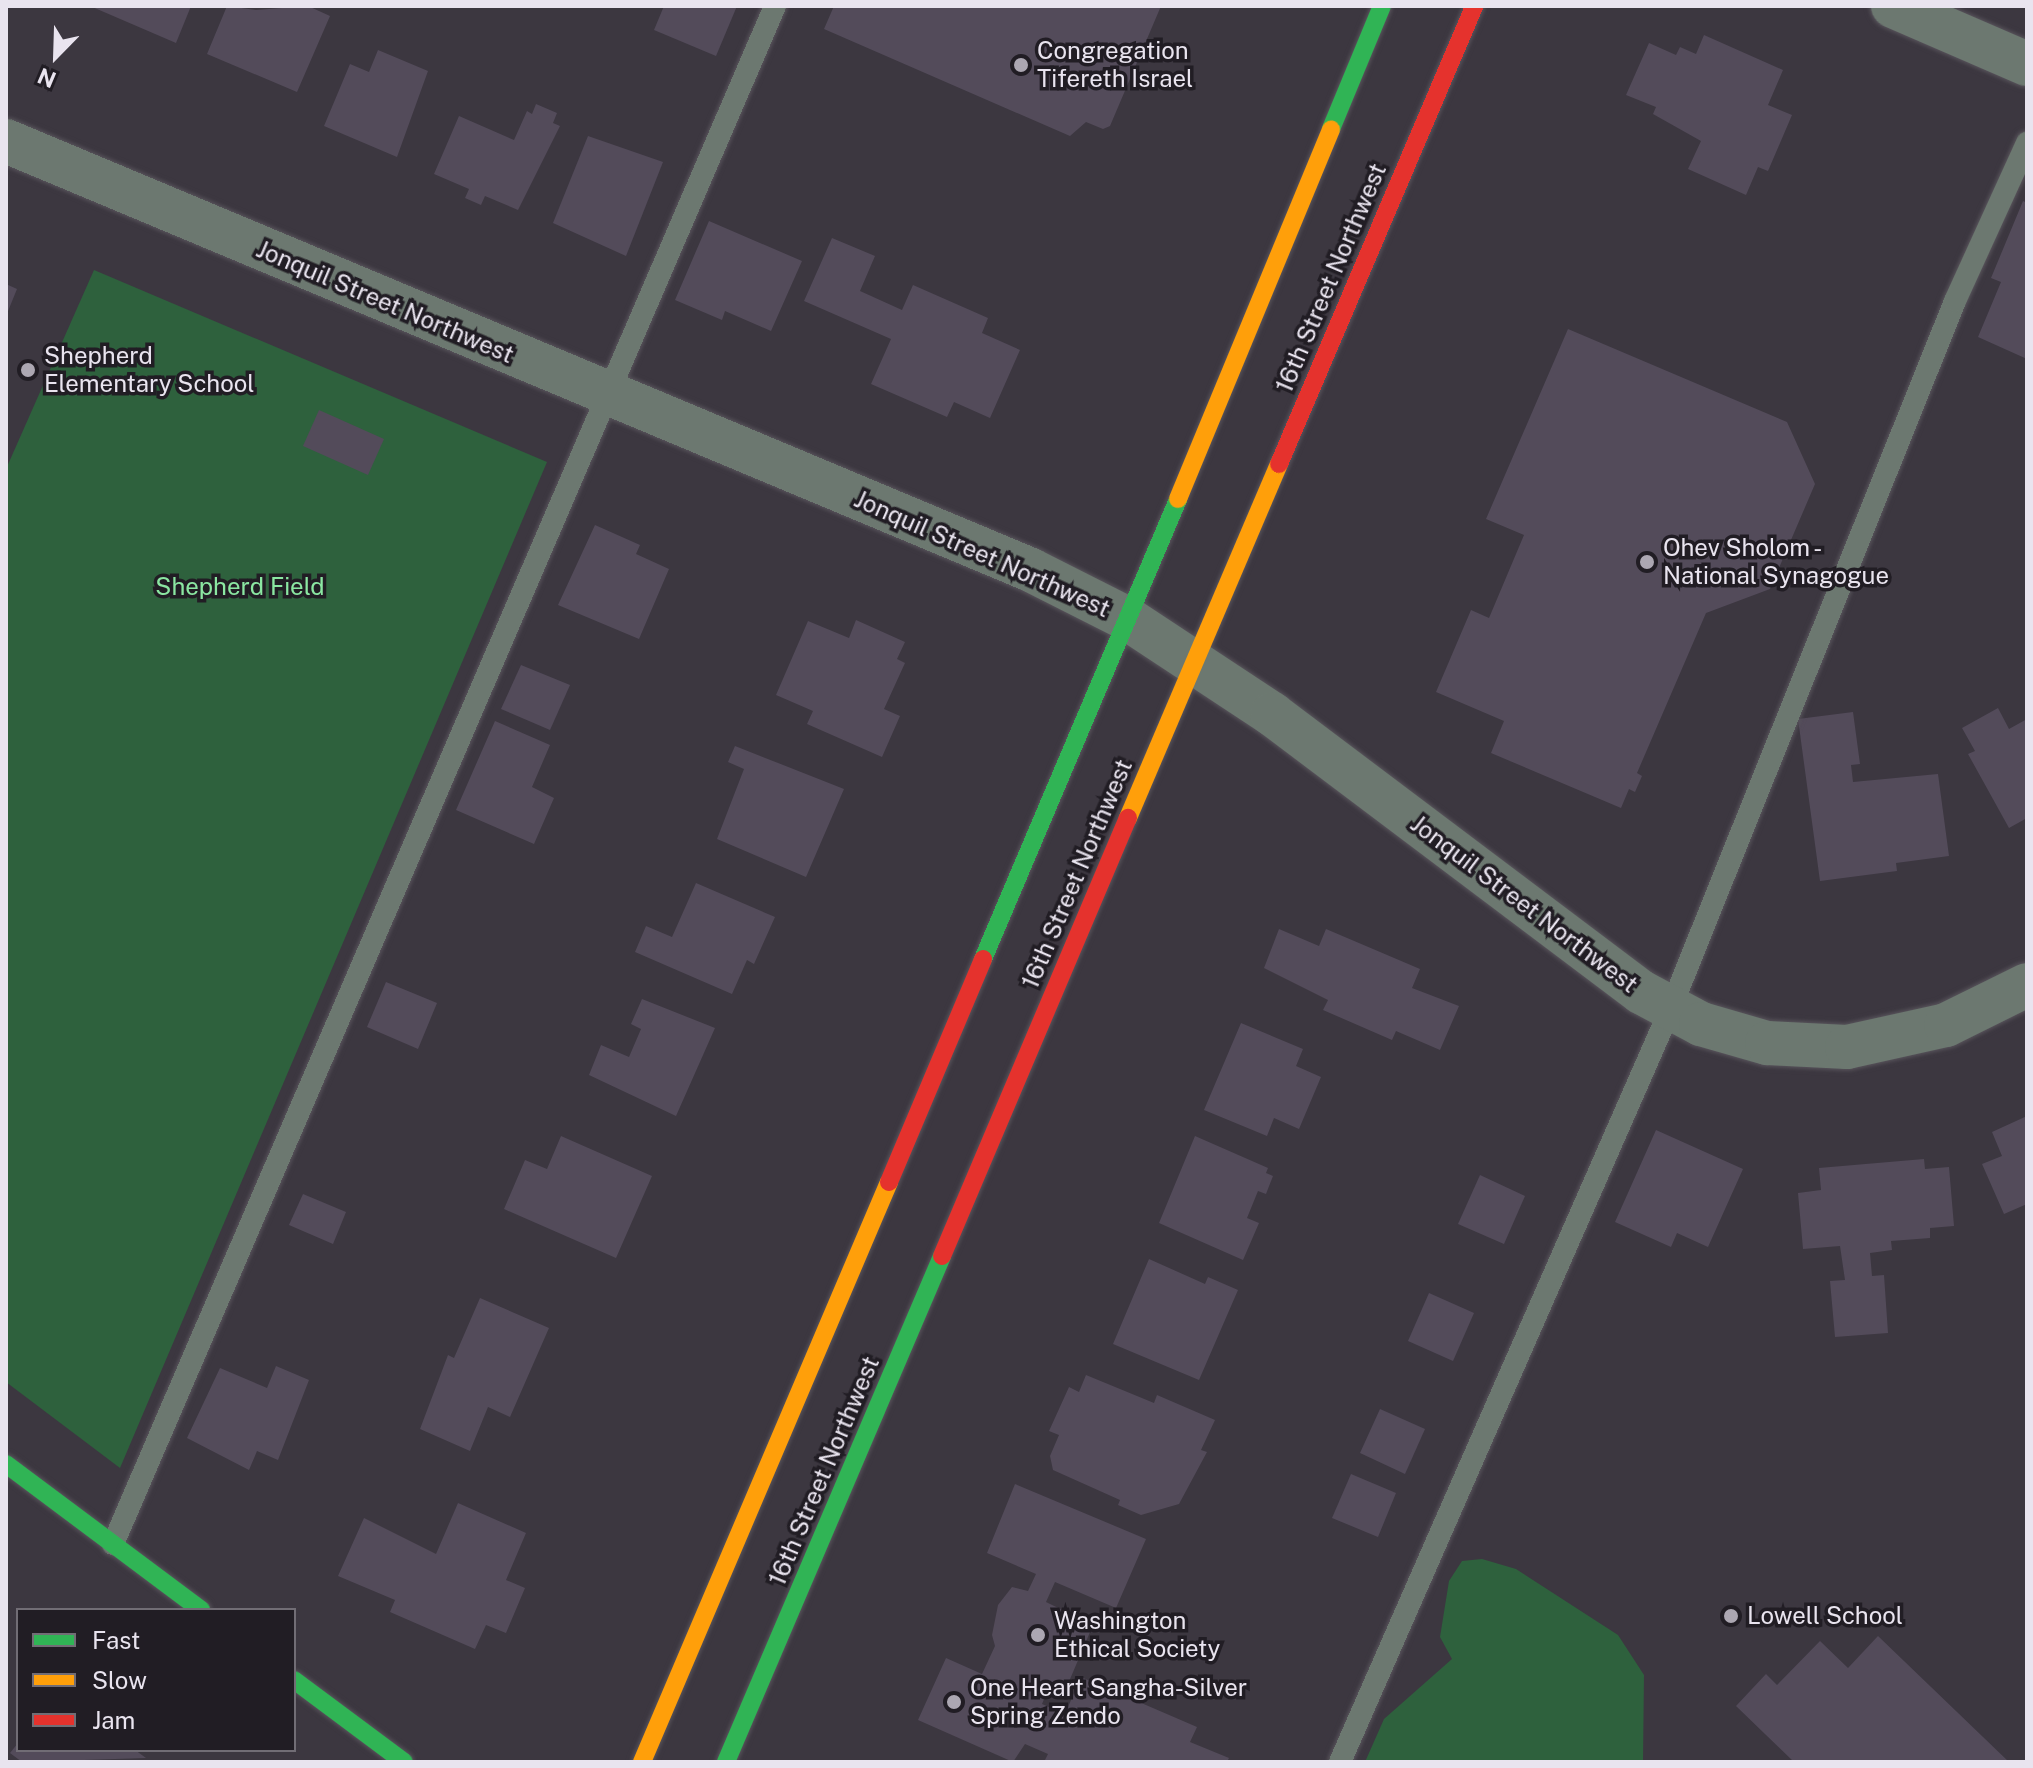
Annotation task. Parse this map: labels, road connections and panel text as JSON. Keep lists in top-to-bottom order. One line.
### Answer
{"streets":{"main road":["16th Street Northwest"],"street":["Jonquil Street Northwest"]},"crossings":[["16th Street Northwest","Jonquil Street Northwest"]],"parks":["Shepherd Field"],"places":["Congregation Tifereth Israel","Shepherd Elementary School","Ohev Sholom - National Synagogue","Lowell School","Washington Ethical Society","One Heart Sangha-Silver Spring Zendo"],"legend":["Fast","Slow","Jam"],"north":"bottom left"}
